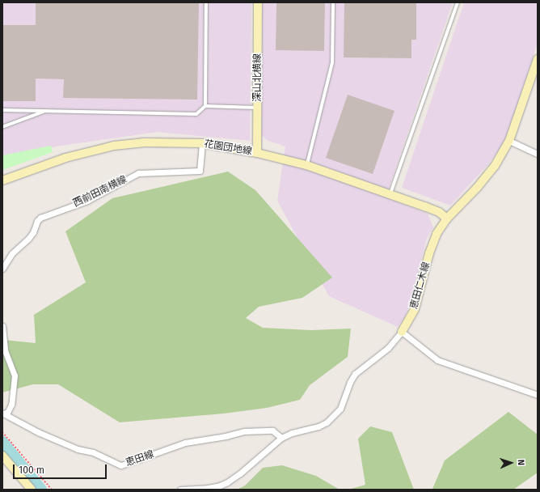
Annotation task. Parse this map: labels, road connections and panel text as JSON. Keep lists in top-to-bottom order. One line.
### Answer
{"streets":{"street":["深山北横線","花園団地線","西前田南横線","恵田仁木線","恵田線"]},"crossings":[["深山北横線","花園団地線"],["花園団地線","西前田南横線"],["花園団地線","恵田仁木線"],["恵田仁木線","恵田線"]],"scale_bar":"100 m","north":"right"}
